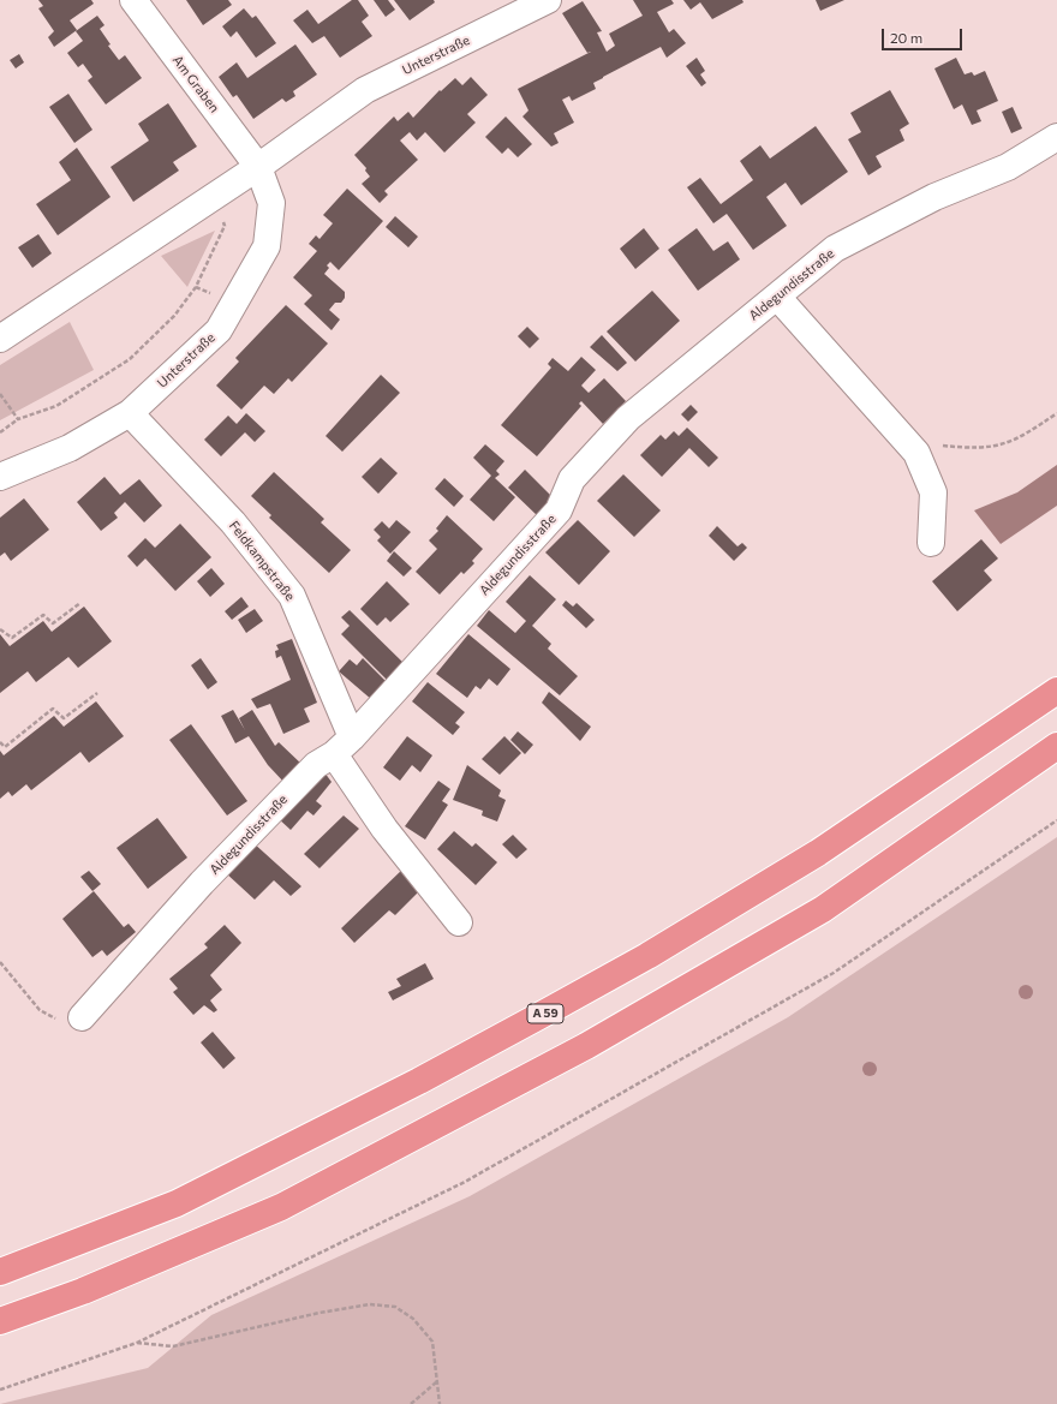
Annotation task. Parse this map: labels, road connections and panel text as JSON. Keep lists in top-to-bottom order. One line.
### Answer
{"streets":{"highway":["A 59"],"street":["Unterstraße","Am Graben","Aldegundisstraße","Feldkampstraße"]},"crossings":[["Unterstraße","Am Graben"],["Unterstraße","Feldkampstraße"],["Aldegundisstraße","Feldkampstraße"]],"scale_bar":"20 m"}
